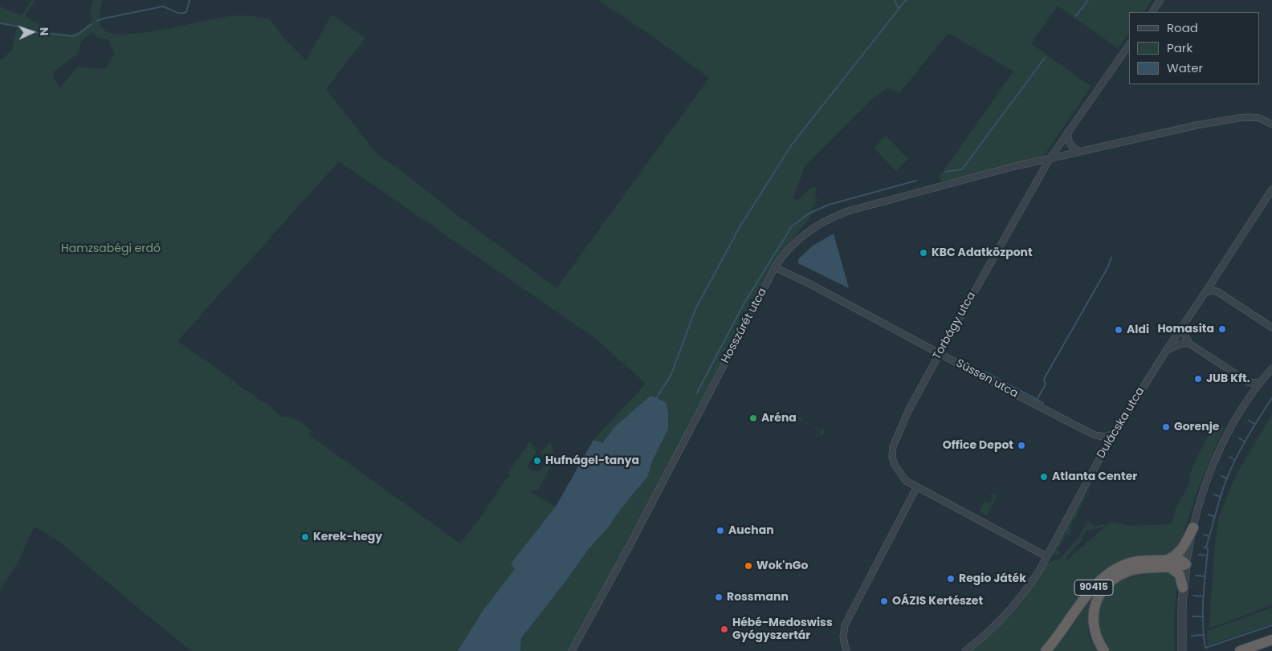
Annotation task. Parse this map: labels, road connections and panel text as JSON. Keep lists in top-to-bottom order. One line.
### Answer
{"streets":{"highway":["90415"],"street":["Hosszúrét utca","Torbágy utca","Süssen utca","Dulácska utca"]},"crossings":[["Hosszúrét utca","Torbágy utca"],["Hosszúrét utca","Süssen utca"],["Torbágy utca","Süssen utca"],["Torbágy utca","Dulácska utca"],["Süssen utca","Dulácska utca"]],"parks":["Hamzsabégi erdő"],"places":["KBC Adatközpont","Homasita","Aldi","JUB Kft.","Aréna","Gorenje","Office Depot","Hufnágel-tanya","Atlanta Center","Auchan","Kerek-hegy","Wok'nGo","Regio Játék","Rossmann","OÁZIS Kertészet","Hébé-Medoswiss Gyógyszertár"],"legend":["Road","Park","Water"],"north":"right"}
